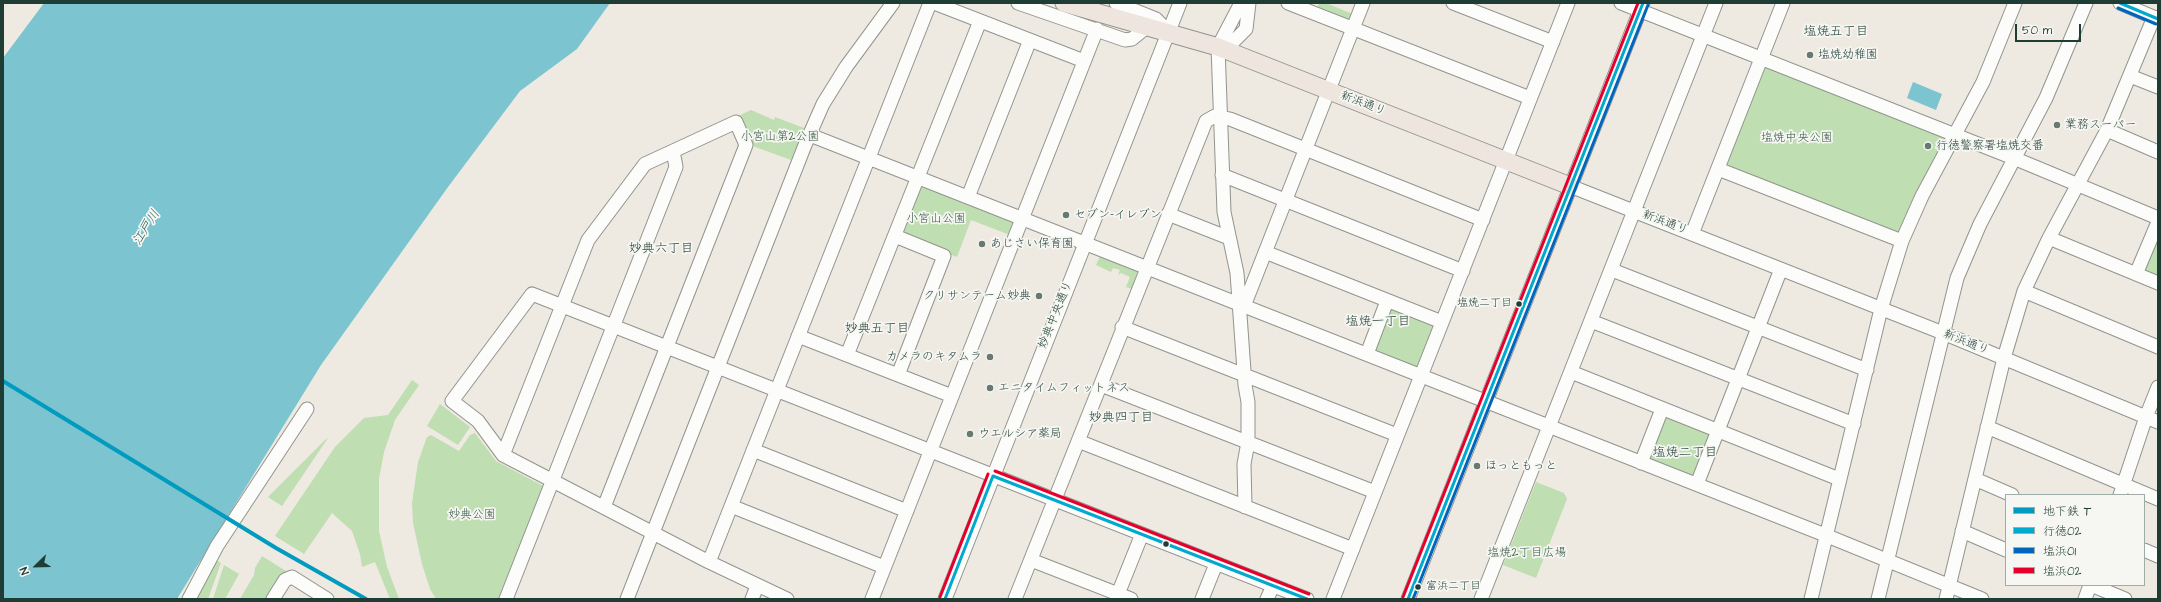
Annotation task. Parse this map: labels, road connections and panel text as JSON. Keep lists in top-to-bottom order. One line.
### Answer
{"streets":{"main road":["新浜通り"],"street":["妙典中央通り"]},"crossings":[["新浜通り","妙典中央通り"]],"districts":["塩焼五丁目","妙典六丁目","塩焼一丁目","妙典五丁目","妙典四丁目","塩焼二丁目"],"water":["江戸川"],"parks":["小宮山第2公園","塩焼中央公園","小宮山公園","妙典公園","塩焼2丁目広場"],"places":["塩焼幼稚園","業務スーパー","行徳警察署塩焼交番","セブン-イレブン","あじさい保育園","クリサンテーム妙典","塩焼二丁目","カメラのキタムラ","エニタイムフィットネス","ウエルシア薬局","ほっともっと","富浜二丁目"],"lines":["transit line 行徳02","transit line 塩浜02","transit line 塩浜01","metro line T"],"legend":["地下鉄 T","行徳02","塩浜01","塩浜02"],"scale_bar":"50 m","north":"bottom left"}
